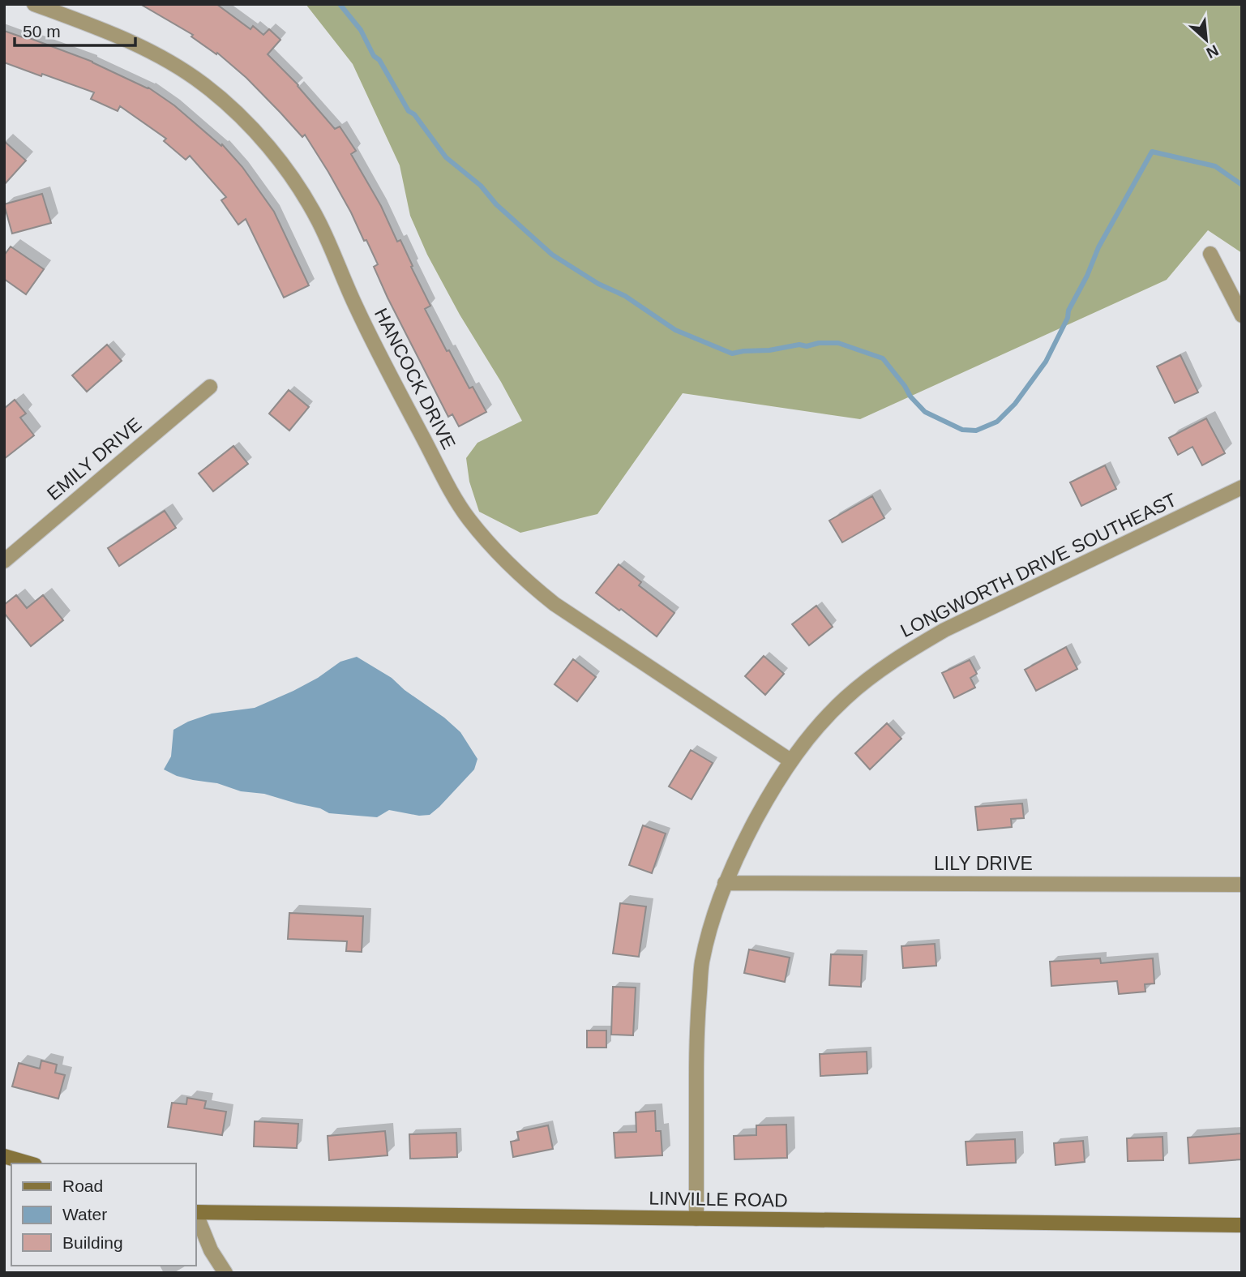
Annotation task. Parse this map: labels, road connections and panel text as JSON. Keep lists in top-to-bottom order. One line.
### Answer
{"streets":{"main road":["LINVILLE ROAD"],"street":["HANCOCK DRIVE","EMILY DRIVE","LONGWORTH DRIVE SOUTHEAST","LILY DRIVE"]},"crossings":[["HANCOCK DRIVE","LONGWORTH DRIVE SOUTHEAST"],["LONGWORTH DRIVE SOUTHEAST","LILY DRIVE"],["LONGWORTH DRIVE SOUTHEAST","LINVILLE ROAD"]],"legend":["Road","Water","Building"],"scale_bar":"50 m","north":"bottom right"}
